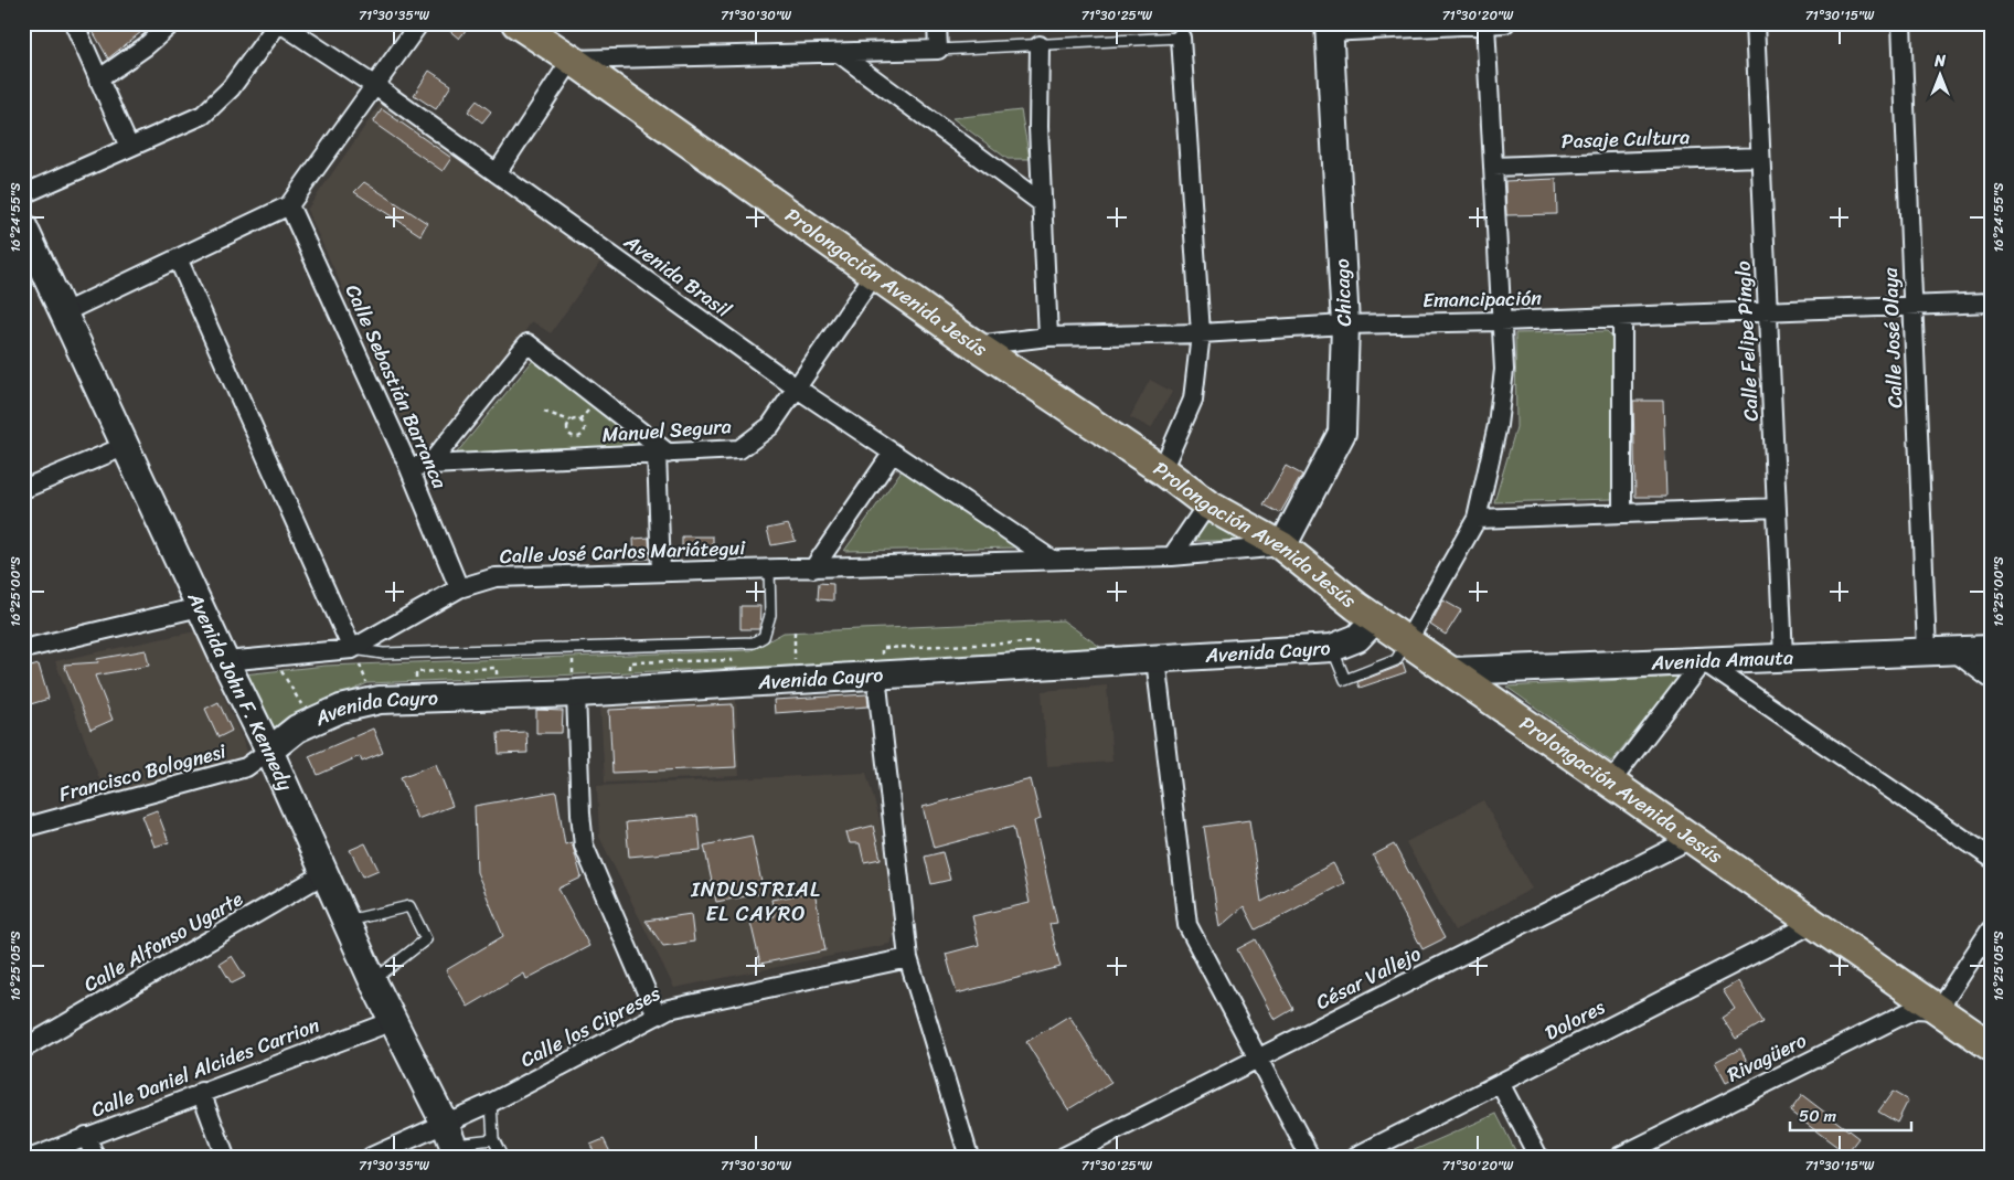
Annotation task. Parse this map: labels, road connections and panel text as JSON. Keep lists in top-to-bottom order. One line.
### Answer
{"streets":{"main road":["Prolongación Avenida Jesús","Chicago","Avenida Cayro","Avenida Amauta","Avenida John F. Kennedy"],"street":["Pasaje Cultura","Avenida Brasil","Emancipación","Calle José Olaya","Calle Felipe Pinglo","Calle Sebastián Barranca","Manuel Segura","Calle José Carlos Mariátegui","Francisco Bolognesi","Calle Alfonso Ugarte","César Vallejo","Dolores","Calle los Cipreses","Rivagüero","Calle Daniel Alcides Carrion"]},"crossings":[["Pasaje Cultura","Calle Felipe Pinglo"],["Avenida Brasil","Manuel Segura"],["Avenida Brasil","Calle José Carlos Mariátegui"],["Prolongación Avenida Jesús","Chicago"],["Prolongación Avenida Jesús","Emancipación"],["Prolongación Avenida Jesús","Manuel Segura"],["Prolongación Avenida Jesús","Calle José Carlos Mariátegui"],["Prolongación Avenida Jesús","Avenida Cayro"],["Prolongación Avenida Jesús","Avenida Amauta"],["Prolongación Avenida Jesús","César Vallejo"],["Prolongación Avenida Jesús","Dolores"],["Prolongación Avenida Jesús","Rivagüero"],["Chicago","Emancipación"],["Chicago","Calle José Carlos Mariátegui"],["Emancipación","Calle José Olaya"],["Emancipación","Calle Felipe Pinglo"],["Calle José Olaya","Avenida Amauta"],["Calle Felipe Pinglo","Avenida Amauta"],["Calle Sebastián Barranca","Manuel Segura"],["Calle Sebastián Barranca","Calle José Carlos Mariátegui"],["Avenida Cayro","Avenida John F. Kennedy"],["Avenida Cayro","Francisco Bolognesi"],["Avenida John F. Kennedy","Francisco Bolognesi"],["Avenida John F. Kennedy","Calle Alfonso Ugarte"],["Avenida John F. Kennedy","Calle los Cipreses"],["Avenida John F. Kennedy","Calle Daniel Alcides Carrion"]],"districts":["INDUSTRIAL EL CAYRO"],"scale_bar":"50 m","north":"top","coordinates":["71°30'35\"W","71°30'30\"W","71°30'25\"W","71°30'20\"W","71°30'15\"W","16°24'55\"S","16°25'00\"S","16°25'05\"S"]}
